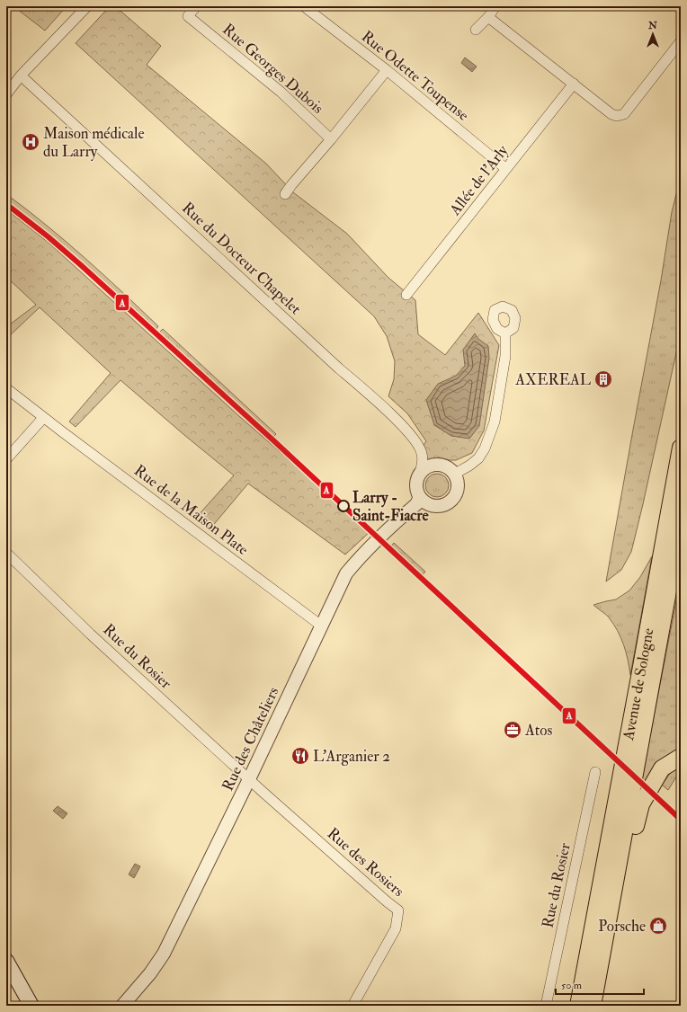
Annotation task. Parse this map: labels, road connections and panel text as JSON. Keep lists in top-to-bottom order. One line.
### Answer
{"streets":{"main road":["Avenue de Sologne"],"street":["Rue Georges Dubois","Rue Odette Toupense","Allée de l'Arly","Rue du Docteur Chapelet","Rue de la Maison Plate","Rue du Rosier","Rue des Châteliers","Rue des Rosiers"]},"crossings":[["Rue Odette Toupense","Allée de l'Arly"],["Rue du Docteur Chapelet","Rue des Châteliers"],["Rue de la Maison Plate","Rue des Châteliers"],["Rue du Rosier","Rue des Châteliers"],["Rue du Rosier","Rue des Rosiers"],["Rue des Châteliers","Rue des Rosiers"]],"places":{"hospital":["Maison médicale du Larry"],"building":["AXEREAL"],"other":["Larry - Saint-Fiacre"],"office":["Atos"],"restaurant":["L'Arganier 2"],"shop":["Porsche"]},"lines":["transit line A"],"scale_bar":"50 m","north":"top"}
